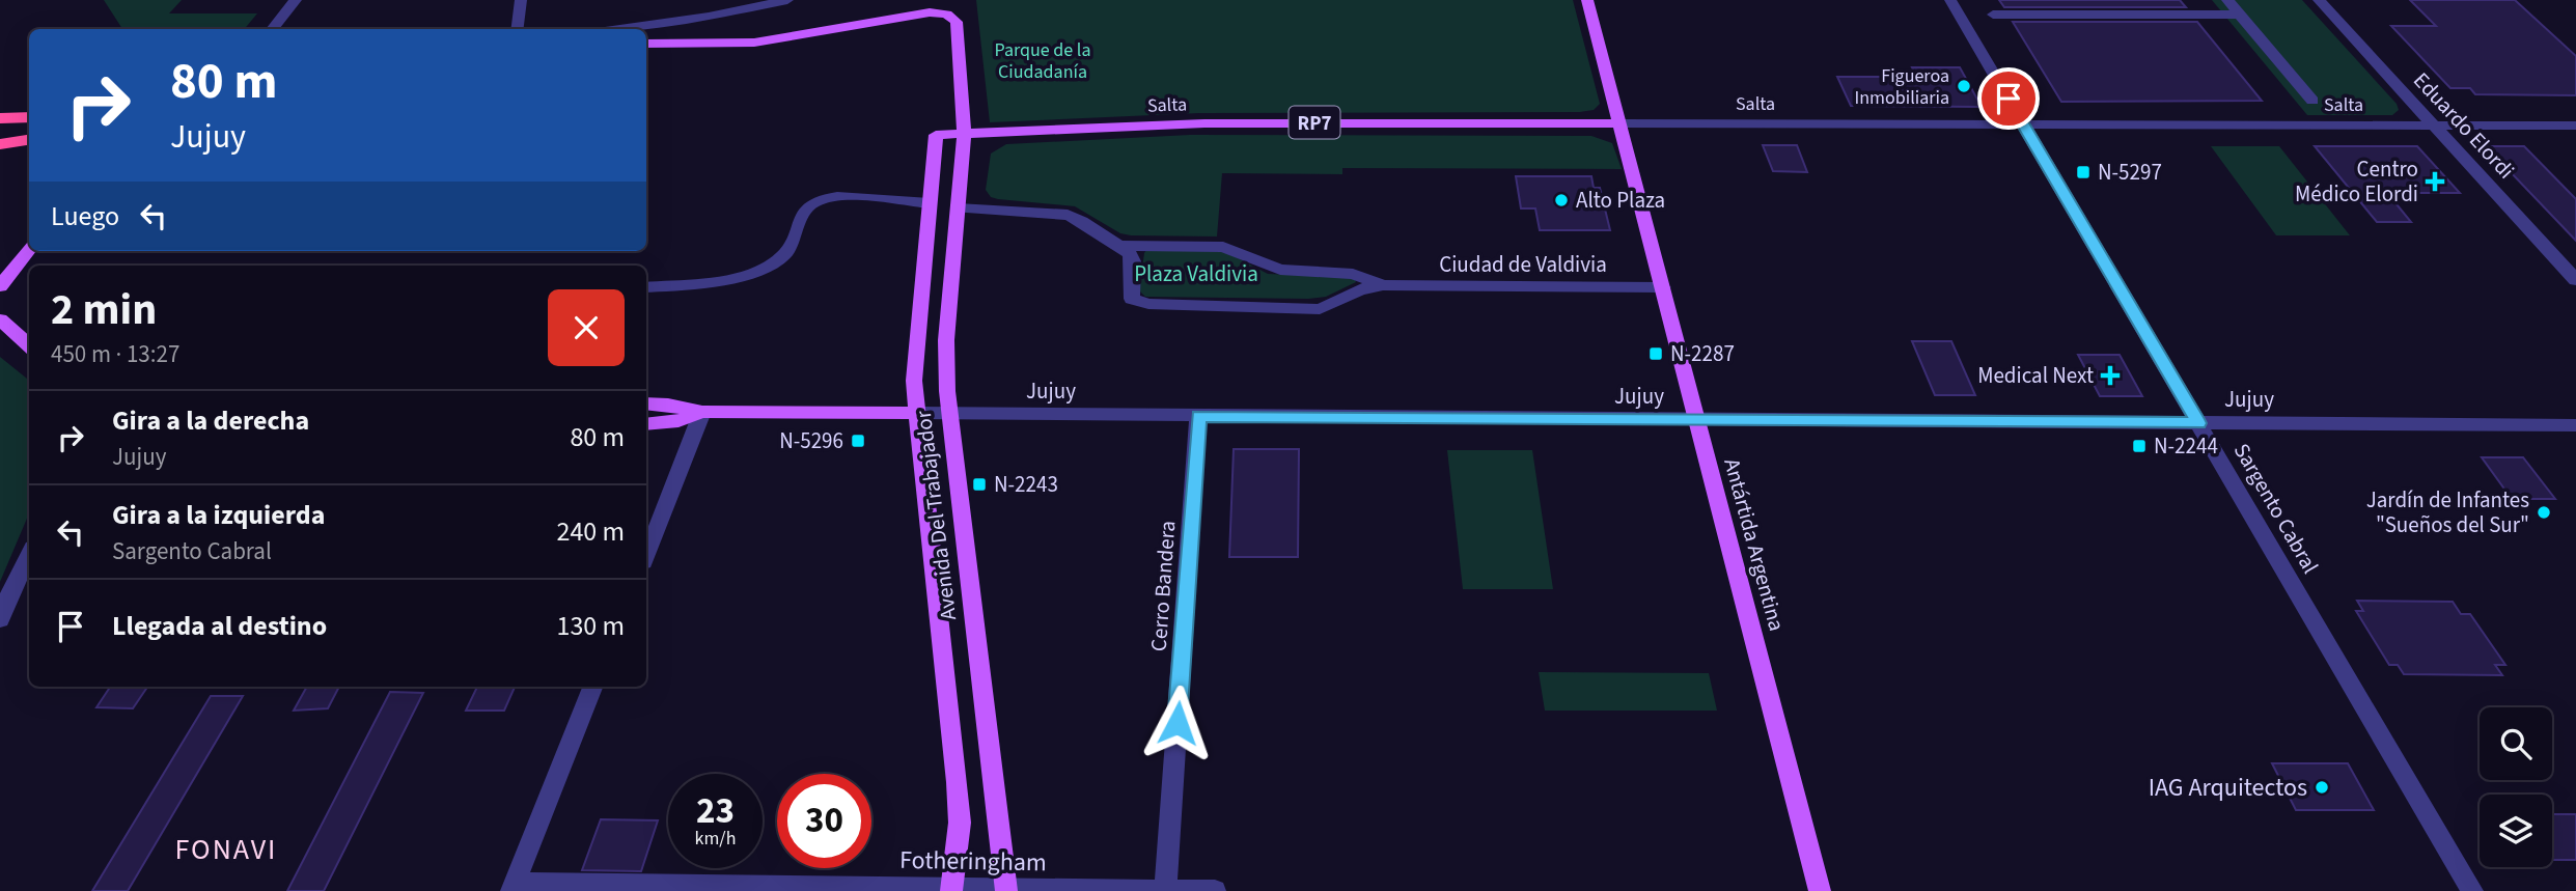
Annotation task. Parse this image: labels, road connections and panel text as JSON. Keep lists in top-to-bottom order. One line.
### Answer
{"streets":{"main road":["Salta","RP7","Jujuy","Avenida Del Trabajador","Antártida Argentina"],"street":["Eduardo Elordi","Ciudad de Valdivia","Sargento Cabral","Cerro Bandera","Fotheringham"]},"crossings":[["Salta","Eduardo Elordi"],["Salta","Sargento Cabral"],["Salta","Avenida Del Trabajador"],["Salta","Antártida Argentina"],["Ciudad de Valdivia","Antártida Argentina"],["Jujuy","Sargento Cabral"],["Jujuy","Avenida Del Trabajador"],["Jujuy","Antártida Argentina"],["Jujuy","Cerro Bandera"],["Avenida Del Trabajador","Fotheringham"],["Cerro Bandera","Fotheringham"]],"districts":["FONAVI"],"parks":["Parque de la Ciudadanía","Plaza Valdivia"],"places":{"other":["Figueroa Inmobiliaria","Alto Plaza","Jardín de Infantes \"Sueños del Sur\"","IAG Arquitectos"],"transit":["N-5297","N-2287","N-5296","N-2244","N-2243"],"health":["Centro Médico Elordi","Medical Next"]},"page":{"turn":["80 m","Jujuy"],"then":"Luego","heading":["2 min","450 m · 13:27"],"list":[{"name":"Gira a la derecha","note":"Jujuy","value":"80 m"},{"name":"Gira a la izquierda","note":"Sargento Cabral","value":"240 m"},{"name":"Llegada al destino","value":"130 m"}],"speed":"23 km/h","limit":"30"}}
